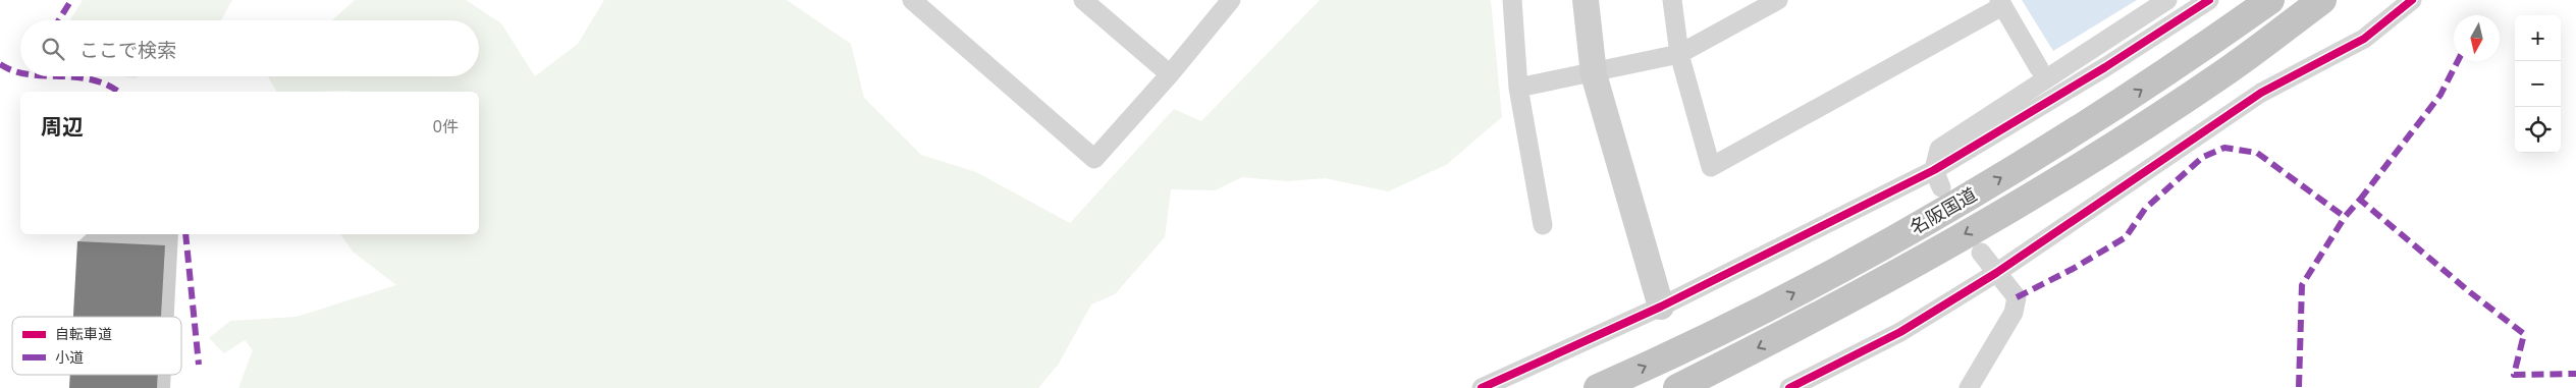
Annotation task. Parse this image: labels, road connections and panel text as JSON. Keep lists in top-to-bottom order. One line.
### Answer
{"streets":{"highway":["名阪国道"]},"legend":["自転車道","小道"],"north":"bottom","page":{"map_buttons":["+","−"],"search":"ここで検索","heading":["周辺","0件"]}}
